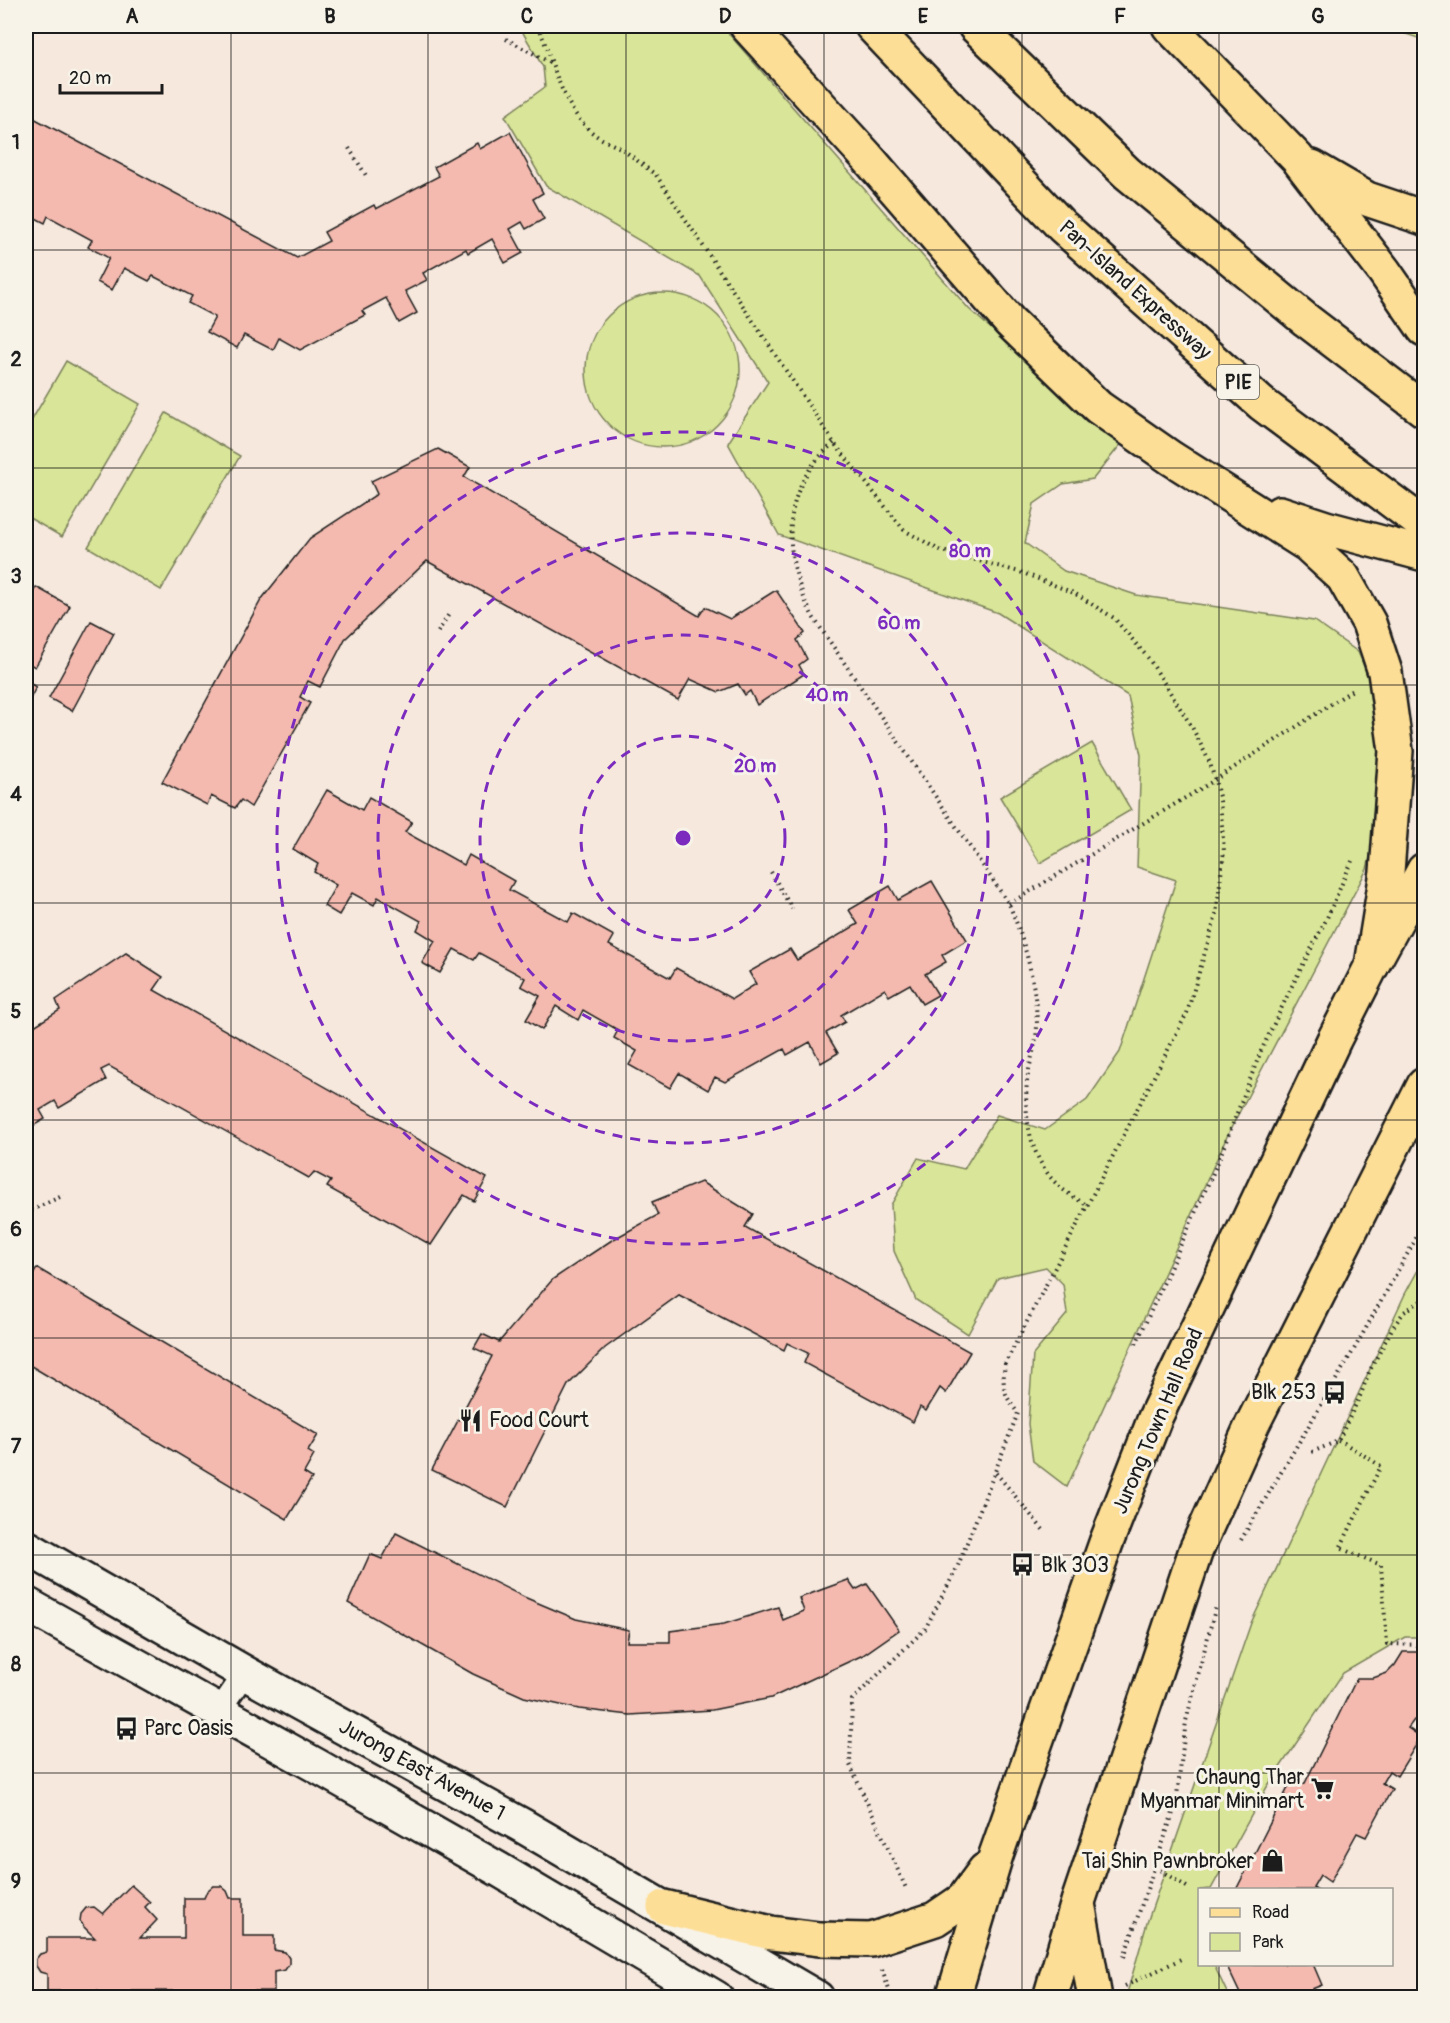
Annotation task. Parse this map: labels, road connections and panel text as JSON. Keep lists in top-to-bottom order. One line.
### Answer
{"streets":{"main road":["Pan-Island Expressway","PIE","Jurong Town Hall Road"],"street":["Jurong East Avenue 1"]},"places":{"bus stop":["Blk 253","Blk 303","Parc Oasis"],"restaurant":["Food Court"],"supermarket":["Chaung Thar Myanmar Minimart"],"shop":["Tai Shin Pawnbroker"]},"legend":["Road","Park"],"scale_bar":"20 m","grid":{"columns":["A","B","C","D","E","F","G"],"rows":["1","2","3","4","5","6","7","8","9"]},"rings":["80 m","60 m","40 m","20 m"]}
